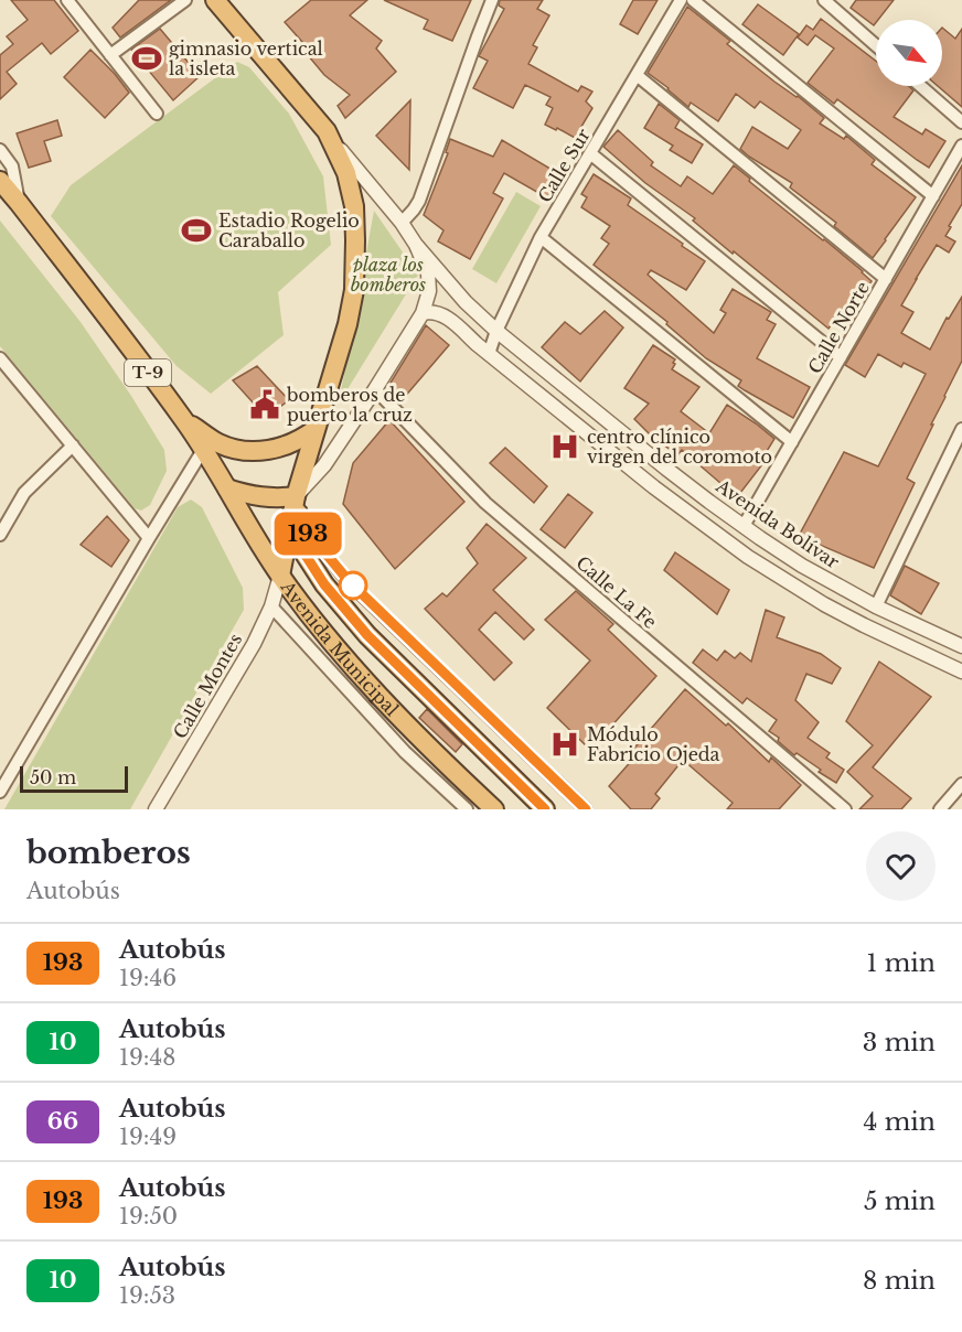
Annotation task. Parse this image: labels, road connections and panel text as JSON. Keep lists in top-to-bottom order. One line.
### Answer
{"streets":{"highway":["T-9","Avenida Municipal"],"street":["Calle Sur","Calle Norte","Avenida Bolívar","Calle La Fe","Calle Montes"]},"crossings":[["Calle Sur","Avenida Bolívar"],["Calle Norte","Avenida Bolívar"],["T-9","Avenida Municipal"],["Avenida Municipal","Calle Montes"]],"parks":["plaza los bomberos"],"places":{"sports":["gimnasio vertical la isleta","Estadio Rogelio Caraballo"],"public building":["bomberos de puerto la cruz"],"hospital":["centro clínico virgen del coromoto","Módulo Fabricio Ojeda"]},"lines":["bus line 193"],"scale_bar":"50 m","north":"bottom right","page":{"on_map":"193","scale":"50 m","heading":["bomberos","Autobús"],"list":[{"mark":"193","name":"Autobús","note":"19:46","value":"1 min"},{"mark":"10","name":"Autobús","note":"19:48","value":"3 min"},{"mark":"66","name":"Autobús","note":"19:49","value":"4 min"},{"mark":"193","name":"Autobús","note":"19:50","value":"5 min"},{"mark":"10","name":"Autobús","note":"19:53","value":"8 min"}]}}
